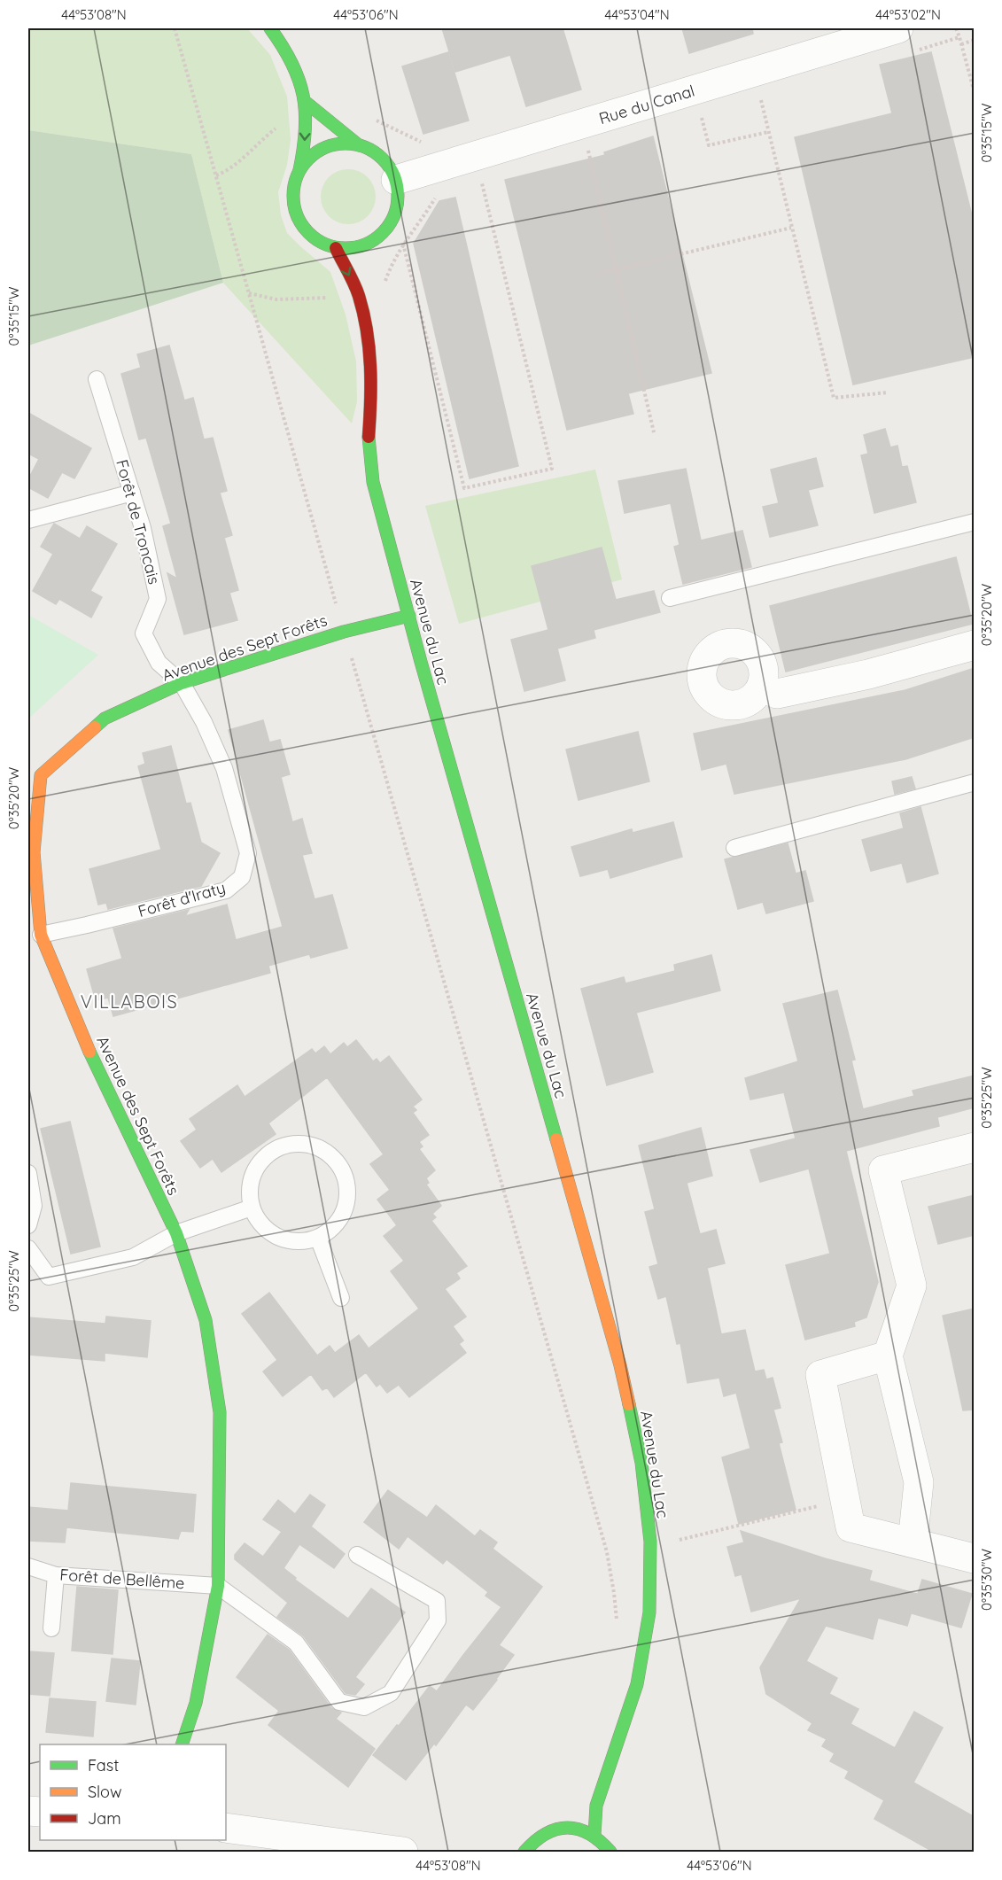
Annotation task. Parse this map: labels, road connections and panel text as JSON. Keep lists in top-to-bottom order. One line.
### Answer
{"streets":{"street":["Rue du Canal","Avenue du Lac","Avenue des Sept Forêts"],"lane":["Forêt de Troncais","Forêt d'Iraty","Forêt de Bellême"]},"crossings":[["Rue du Canal","Avenue du Lac"],["Forêt de Troncais","Avenue des Sept Forêts"],["Forêt de Troncais","Forêt d'Iraty"],["Avenue du Lac","Avenue des Sept Forêts"],["Avenue des Sept Forêts","Forêt d'Iraty"],["Avenue des Sept Forêts","Forêt de Bellême"]],"districts":["VILLABOIS"],"legend":["Fast","Slow","Jam"],"coordinates":["44°53'08\"N","44°53'06\"N","44°53'04\"N","44°53'02\"N","0°35'15\"W","0°35'20\"W","0°35'25\"W","0°35'30\"W"]}
